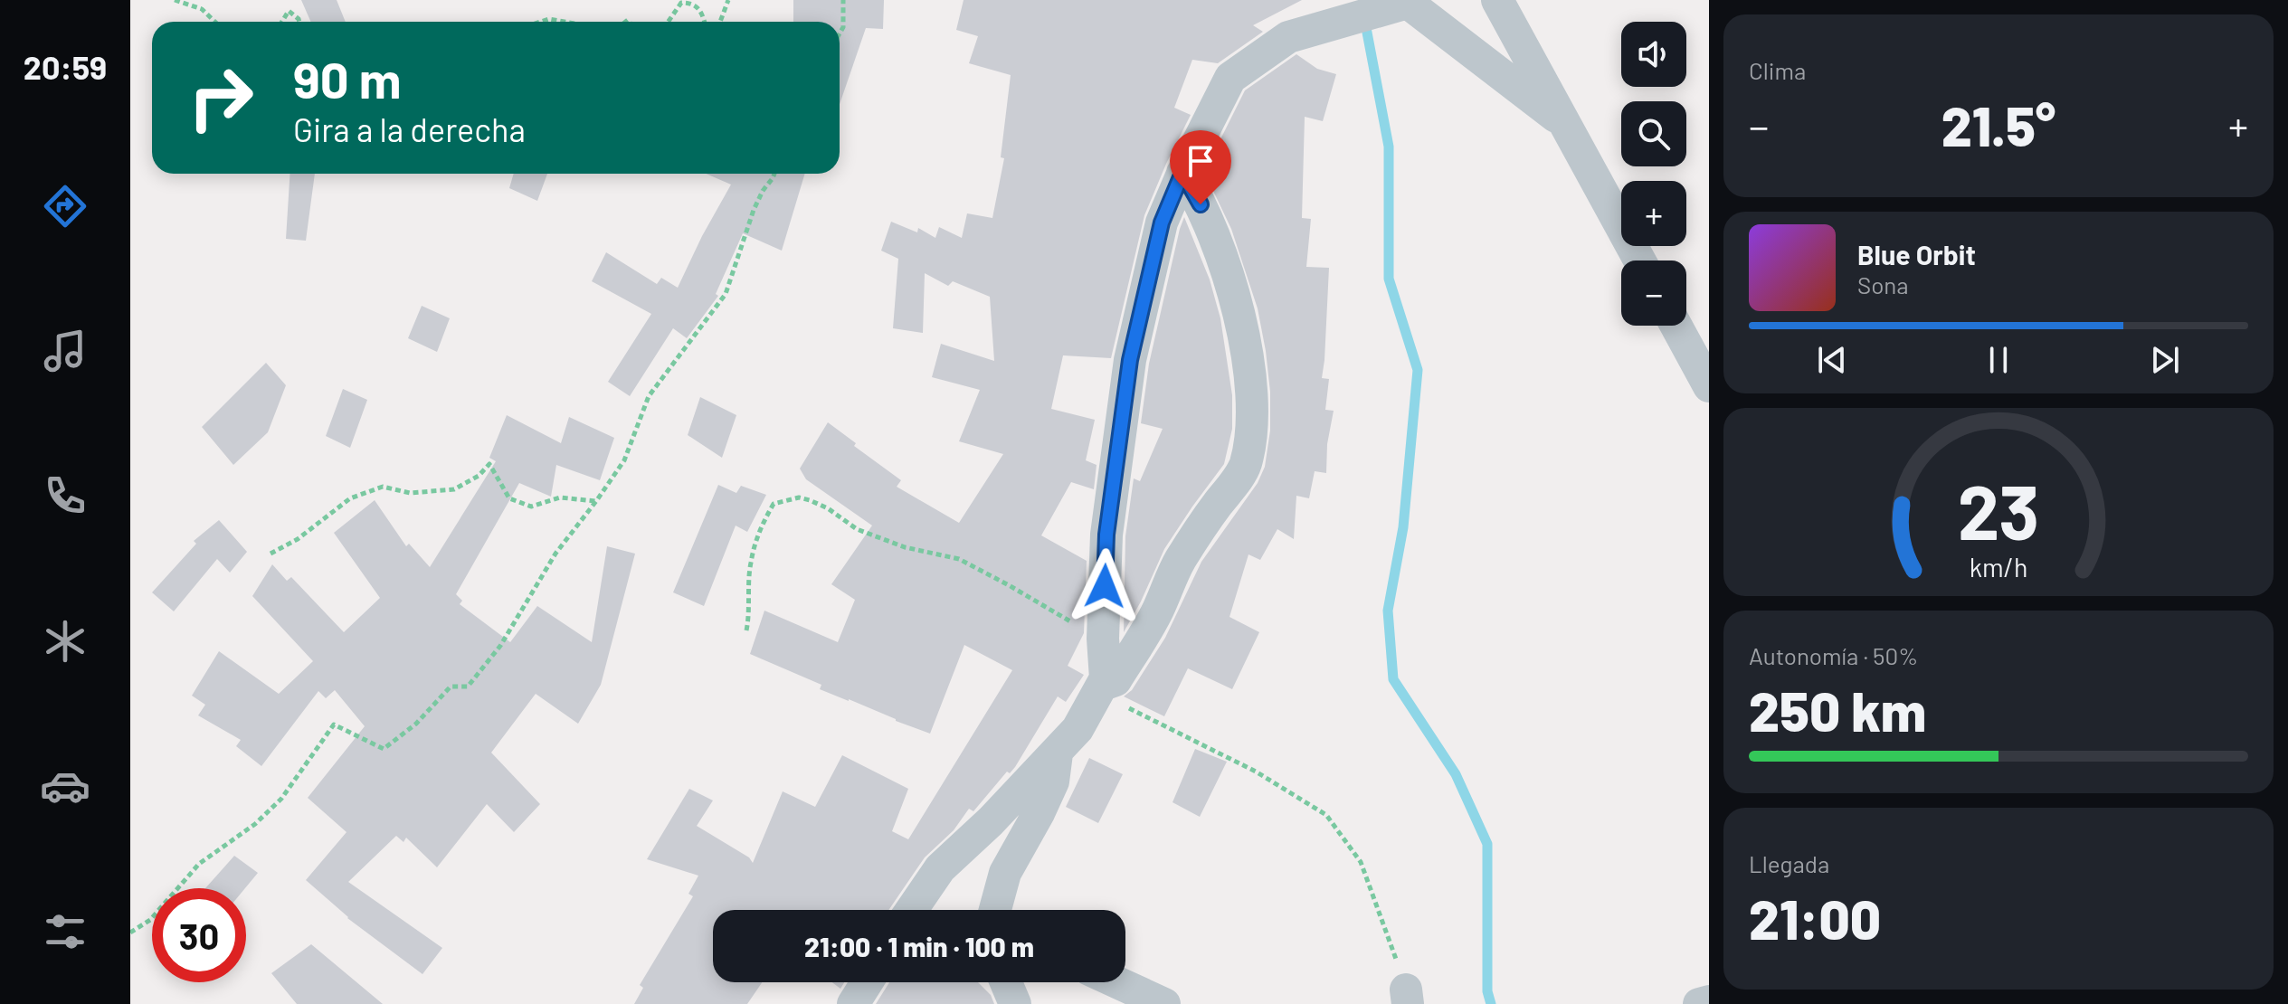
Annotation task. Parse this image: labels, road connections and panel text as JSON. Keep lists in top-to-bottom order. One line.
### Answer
{"page":{"tabs":"20:59","tile":["Clima",["Autonomía · 50%","250 km"],["Llegada","21:00"]],"map_buttons":["+","−"],"turn":["90 m","Gira a la derecha"],"heat":["−","21.5°","+"],"song":["Blue Orbit","Sona"],"limit":"30","trip":"21:00 · 1 min · 100 m","gauge":["23","km/h"]}}
